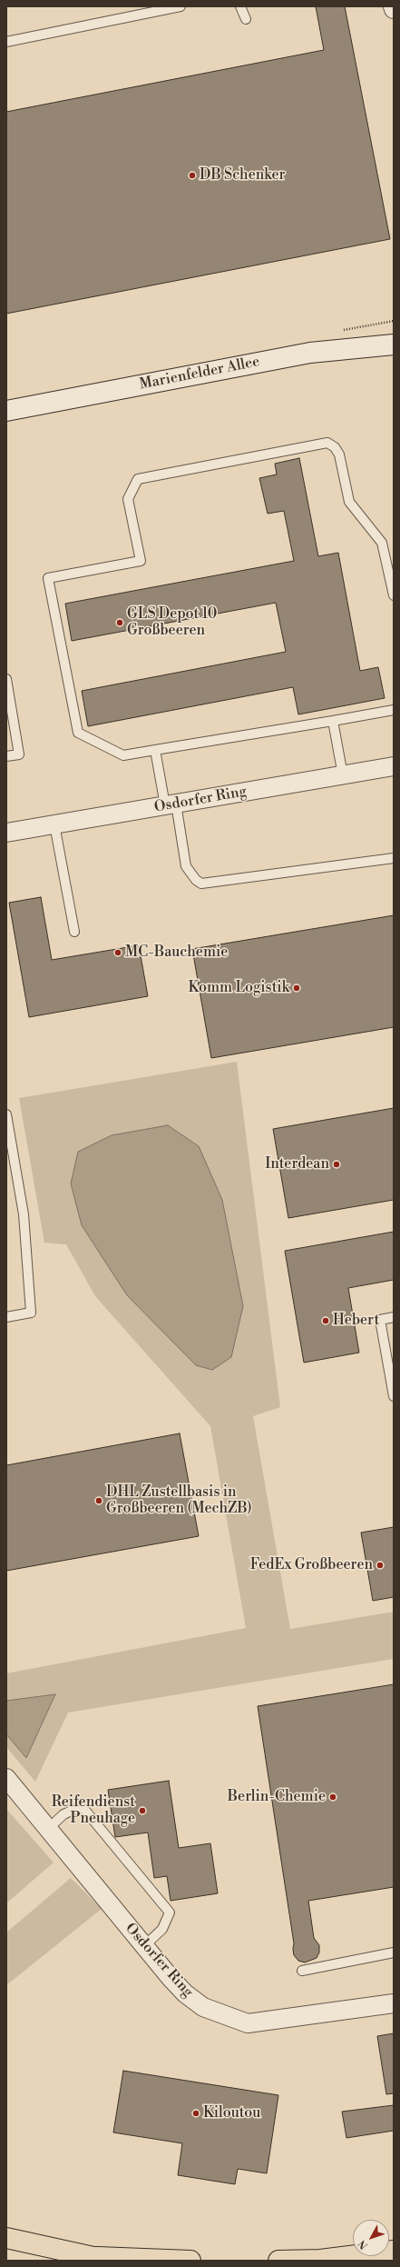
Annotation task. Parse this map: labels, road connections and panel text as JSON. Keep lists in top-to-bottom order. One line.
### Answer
{"streets":{"street":["Marienfelder Allee","Osdorfer Ring"]},"places":["DB Schenker","GLS Depot 10 Großbeeren","MC-Bauchemie","Komm Logistik","Interdean","Hebert","DHL Zustellbasis in Großbeeren (MechZB)","FedEx Großbeeren","Berlin-Chemie","Reifendienst Pneuhage","Kiloutou"],"north":"bottom left"}
